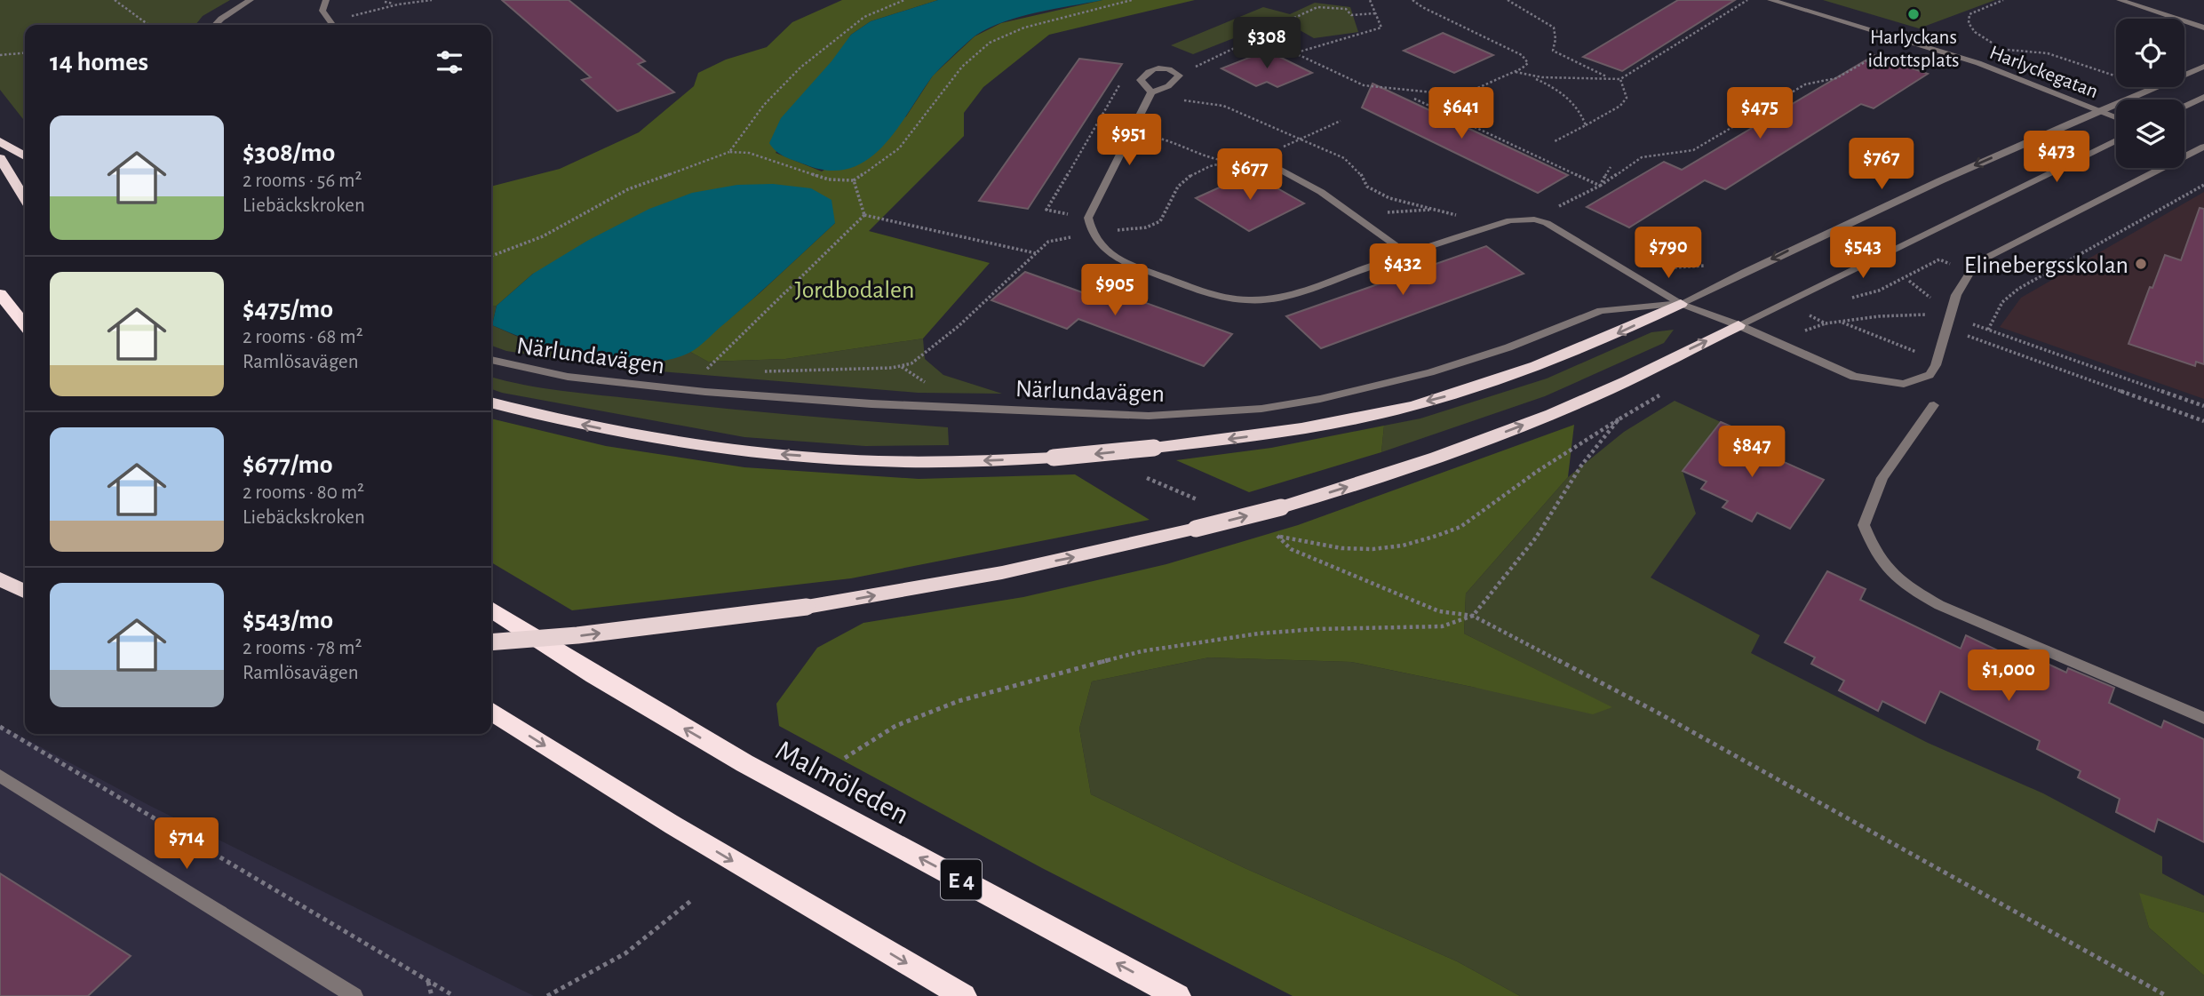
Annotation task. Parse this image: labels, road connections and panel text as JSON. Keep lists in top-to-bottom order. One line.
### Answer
{"streets":{"highway":["Malmöleden","E 4"],"street":["Harlyckegatan","Närlundavägen"]},"parks":["Jordbodalen"],"places":["Harlyckans idrottsplats","Elinebergsskolan"],"page":{"price":["$308","$641","$475","$951","$473","$767","$677","$790","$543","$432","$905","$847","$1,000","$714"],"heading":"14 homes","list":[{"name":"$308/mo","note":"2 rooms · 56 m² · Liebäckskroken"},{"name":"$475/mo","note":"2 rooms · 68 m² · Ramlösavägen"},{"name":"$677/mo","note":"2 rooms · 80 m² · Liebäckskroken"},{"name":"$543/mo","note":"2 rooms · 78 m² · Ramlösavägen"}]}}
